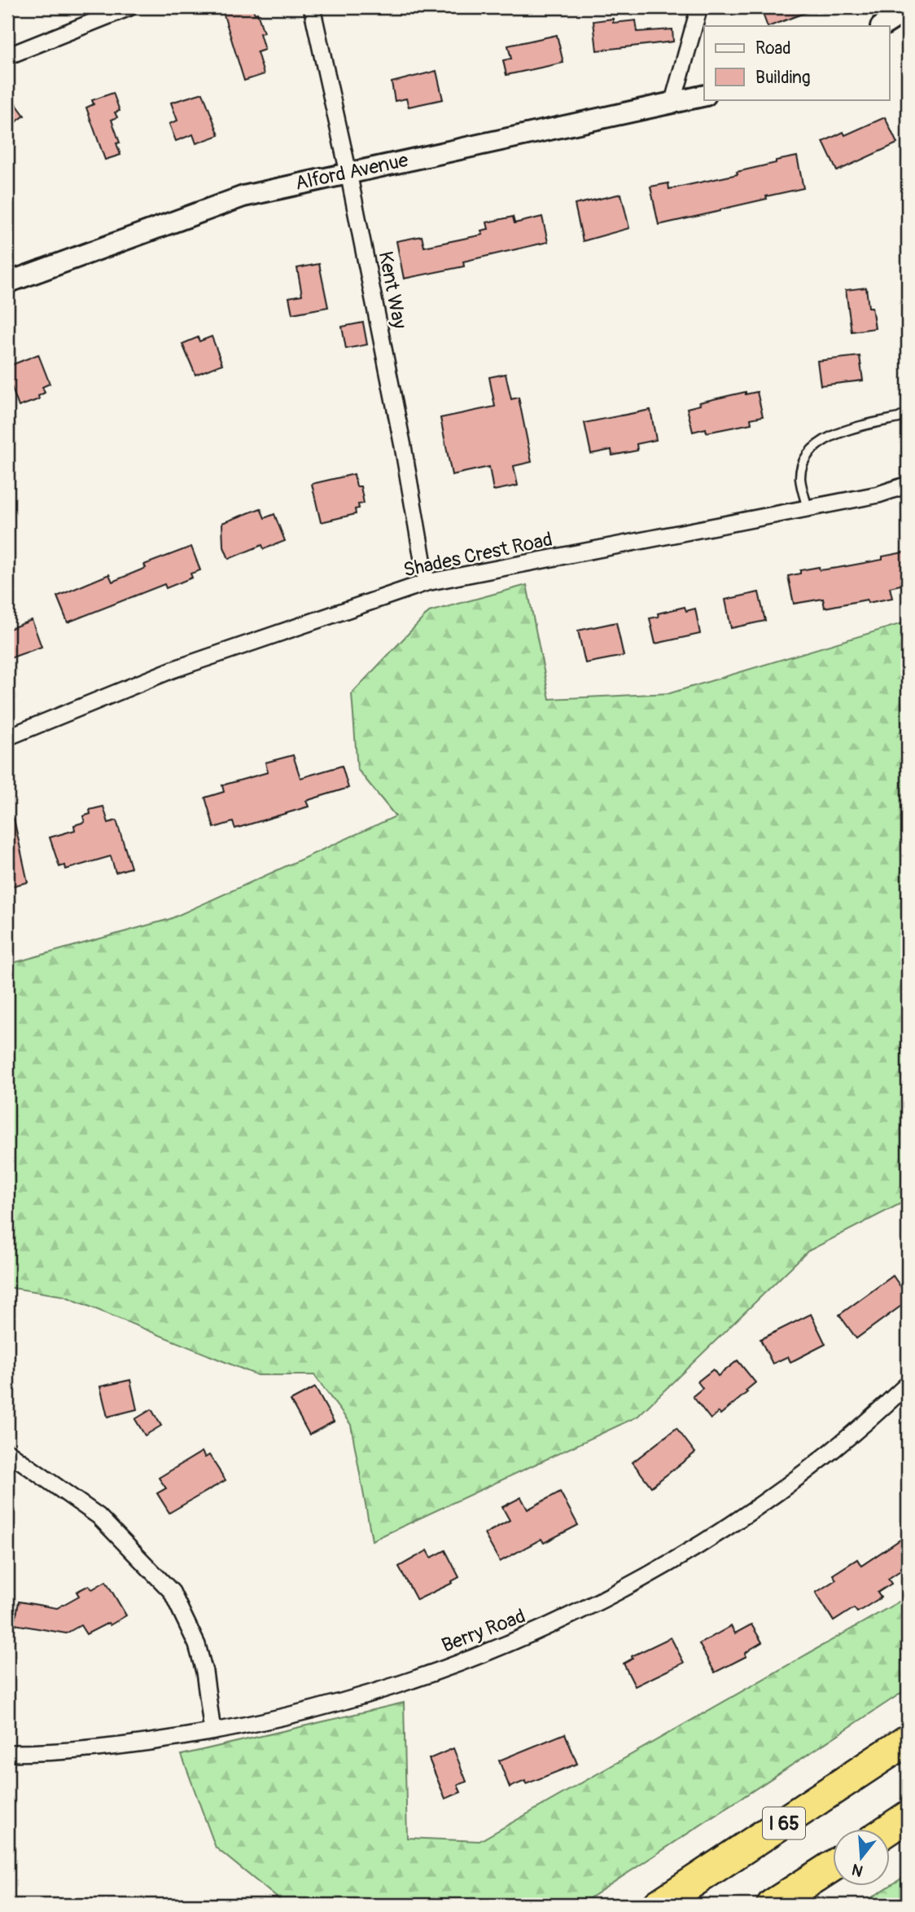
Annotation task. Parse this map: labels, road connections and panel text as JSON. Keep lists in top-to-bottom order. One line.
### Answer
{"streets":{"highway":["I 65"],"street":["Alford Avenue","Kent Way","Shades Crest Road","Berry Road"]},"crossings":[["Alford Avenue","Kent Way"],["Kent Way","Shades Crest Road"]],"legend":["Road","Building"],"north":"bottom"}
